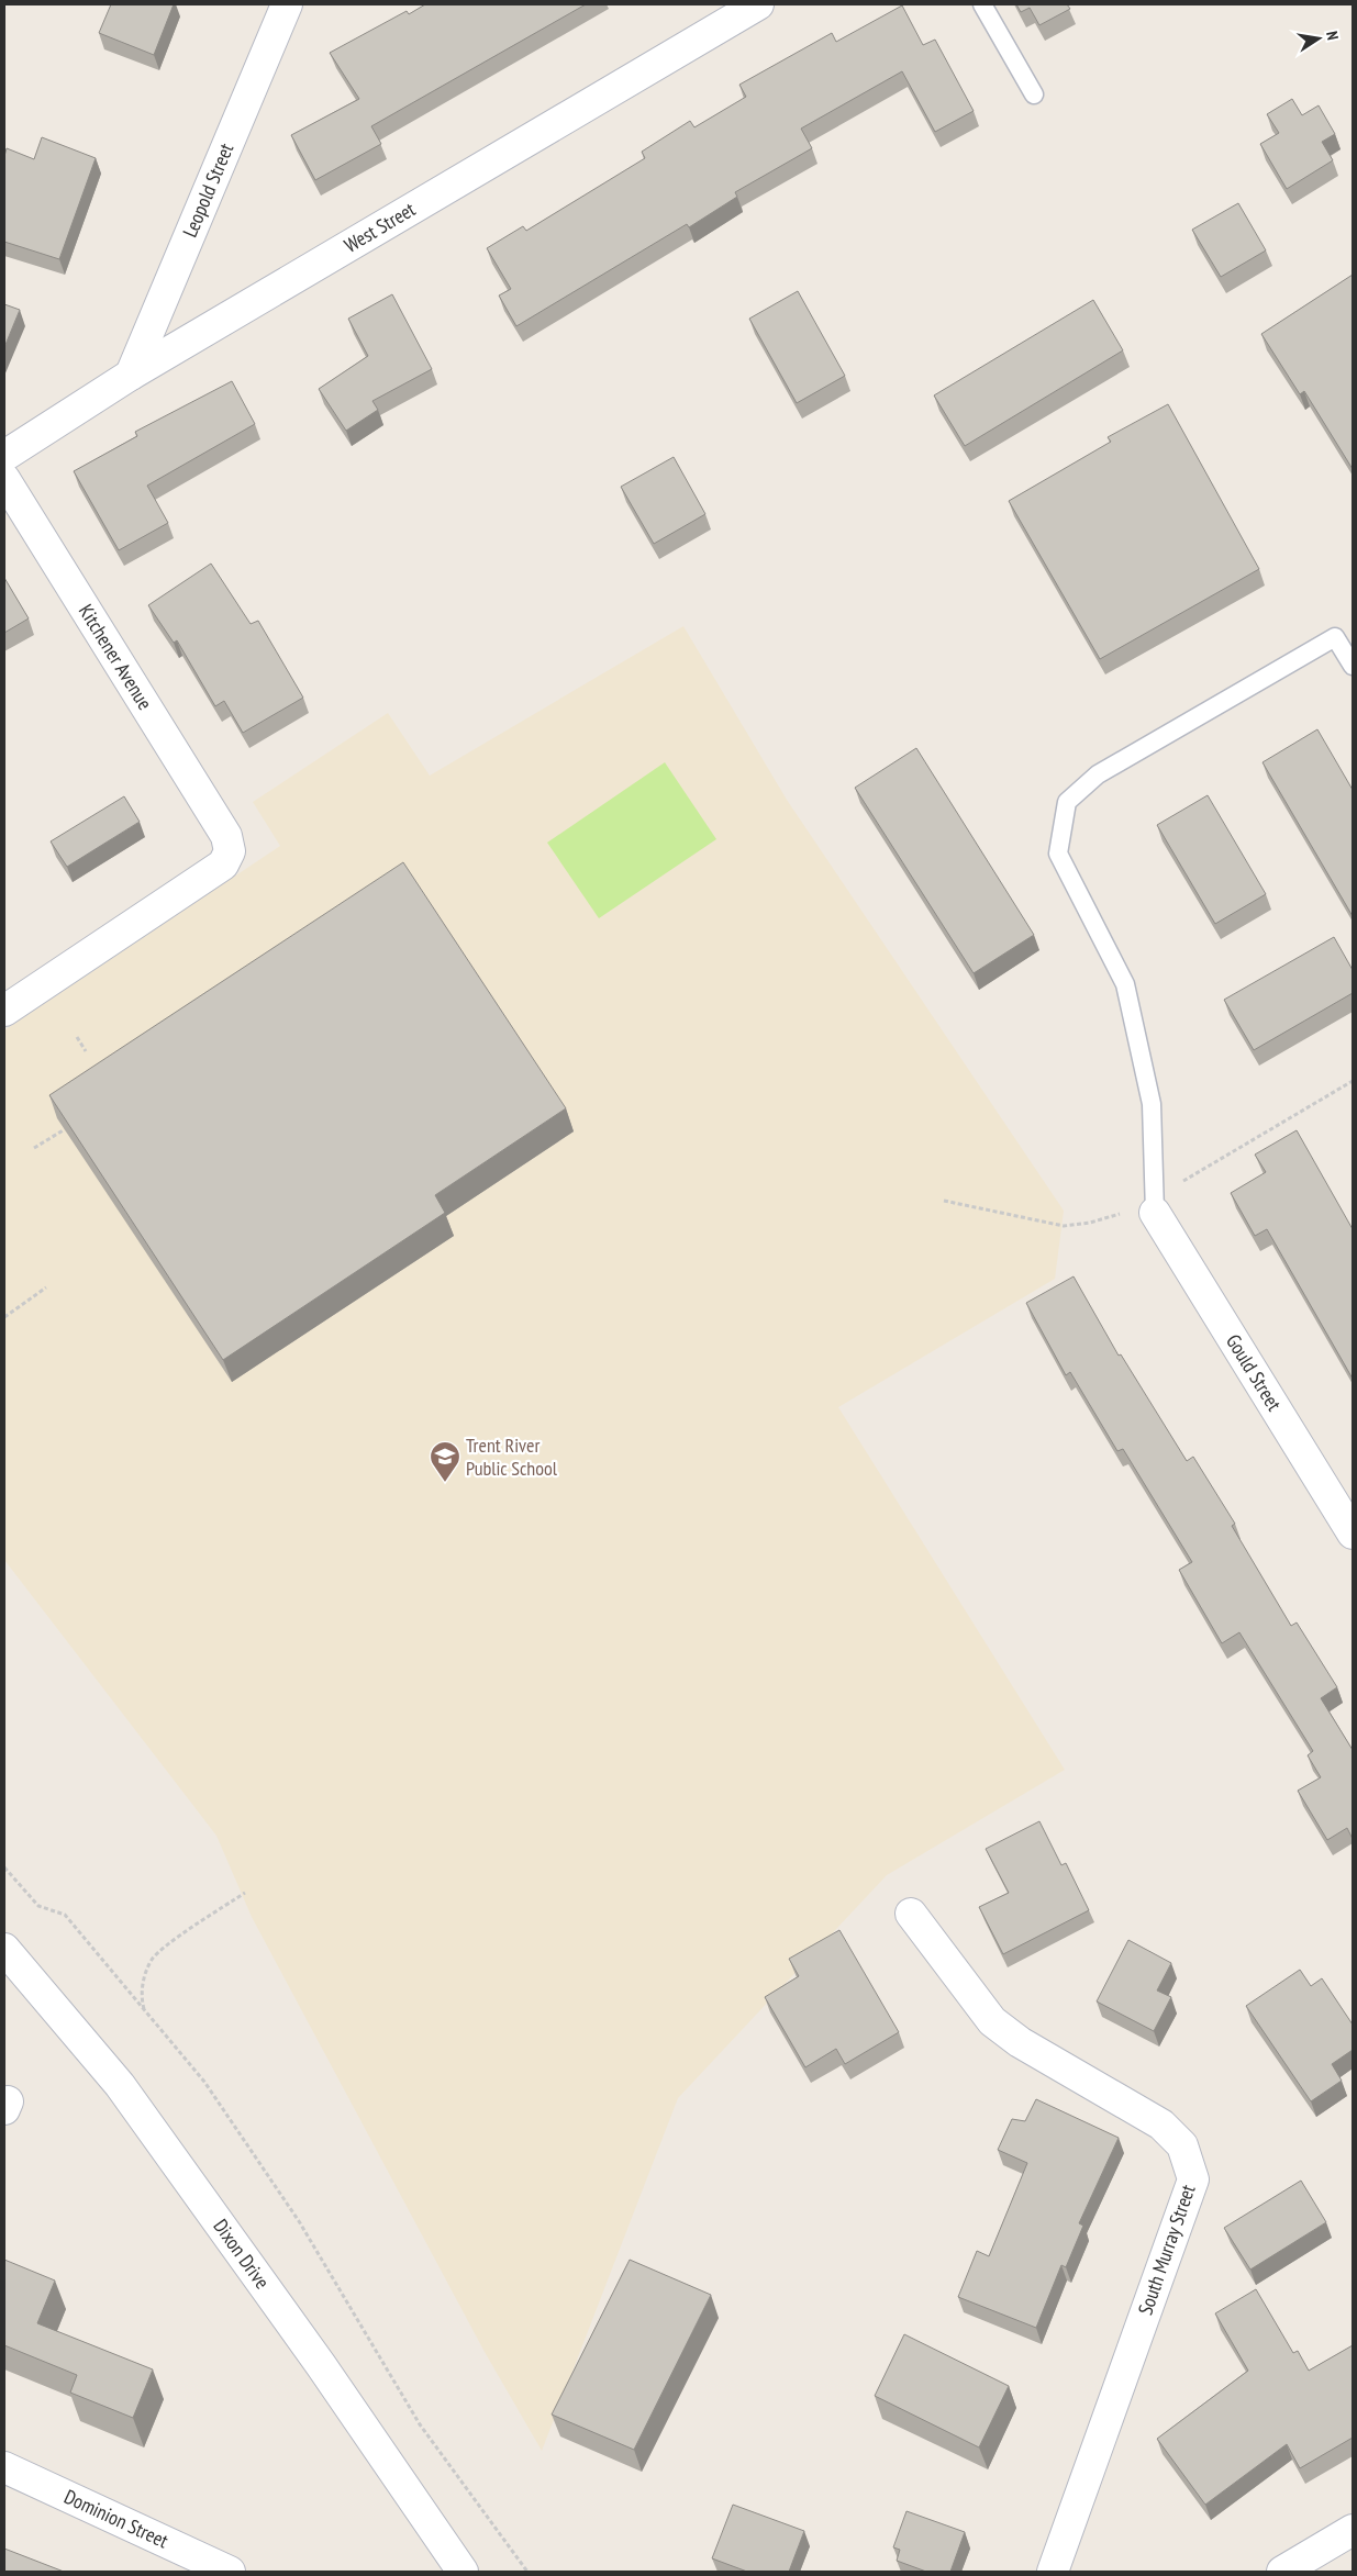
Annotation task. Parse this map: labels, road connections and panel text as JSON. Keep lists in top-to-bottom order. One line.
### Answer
{"streets":{"street":["Leopold Street","West Street","Kitchener Avenue","Gould Street","South Murray Street","Dixon Drive","Dominion Street"]},"crossings":[["Leopold Street","West Street"]],"places":{"school or university":["Trent River Public School"]},"north":"right"}
